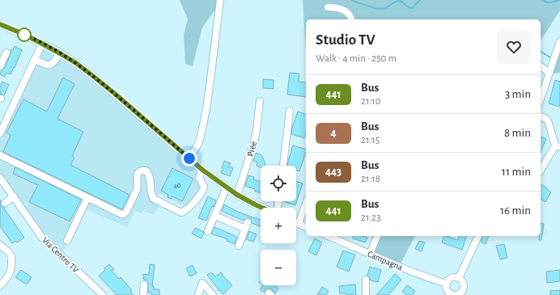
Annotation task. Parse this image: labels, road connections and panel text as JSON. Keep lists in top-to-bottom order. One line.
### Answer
{"streets":{"street":["Prée","Via Centro TV","Campagna"]},"lines":["bus line 441"],"house_numbers":["40"],"page":{"heading":["Studio TV","Walk · 4 min · 250 m"],"list":[{"mark":"441","name":"Bus","note":"21:10","value":"3 min"},{"mark":"4","name":"Bus","note":"21:15","value":"8 min"},{"mark":"443","name":"Bus","note":"21:18","value":"11 min"},{"mark":"441","name":"Bus","note":"21:23","value":"16 min"}],"map_buttons":["+","−"]}}
